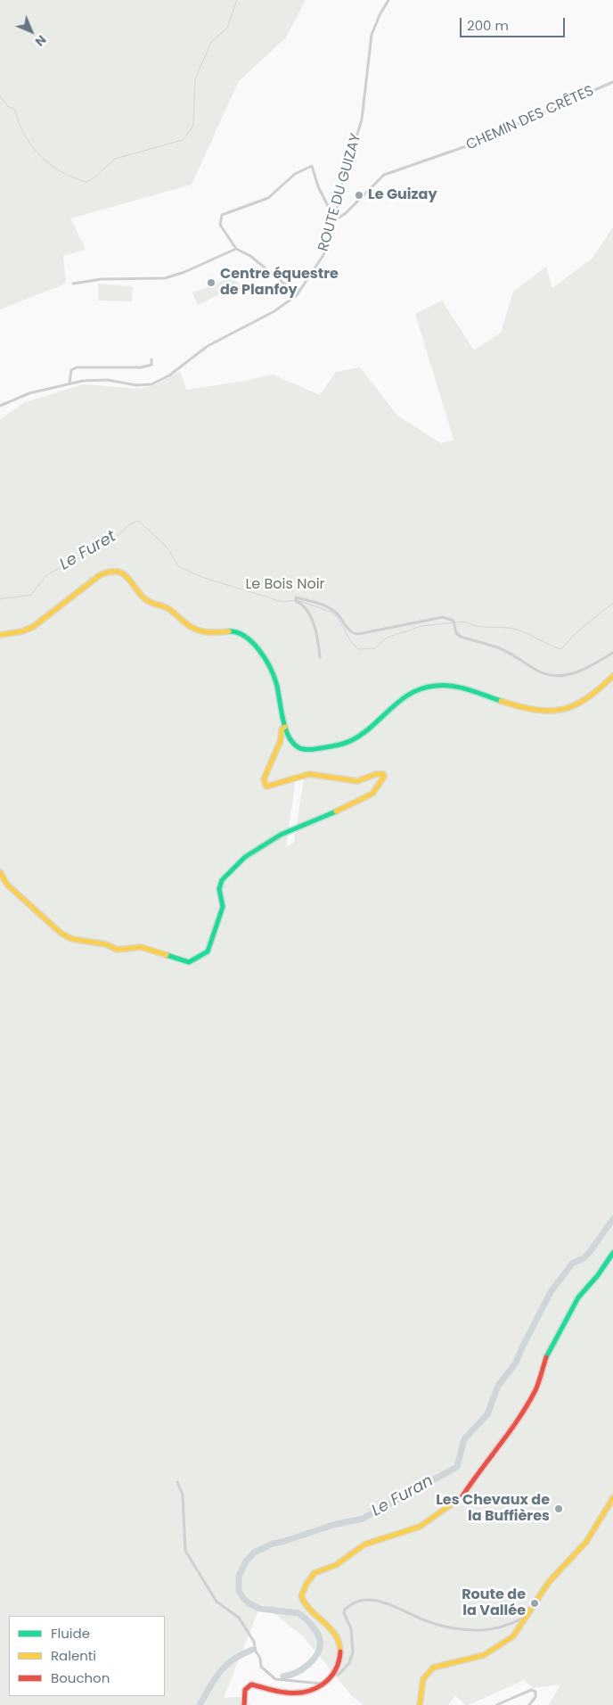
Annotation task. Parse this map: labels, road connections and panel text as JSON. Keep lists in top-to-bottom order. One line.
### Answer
{"streets":{"street":["CHEMIN DES CRÊTES","ROUTE DU GUIZAY"]},"crossings":[["CHEMIN DES CRÊTES","ROUTE DU GUIZAY"]],"water":["Le Furet","Le Furan"],"parks":["Le Bois Noir"],"places":["Le Guizay","Centre équestre de Planfoy","Les Chevaux de la Buffières","Route de la Vallée"],"legend":["Fluide","Ralenti","Bouchon"],"scale_bar":"200 m","north":"bottom right"}
